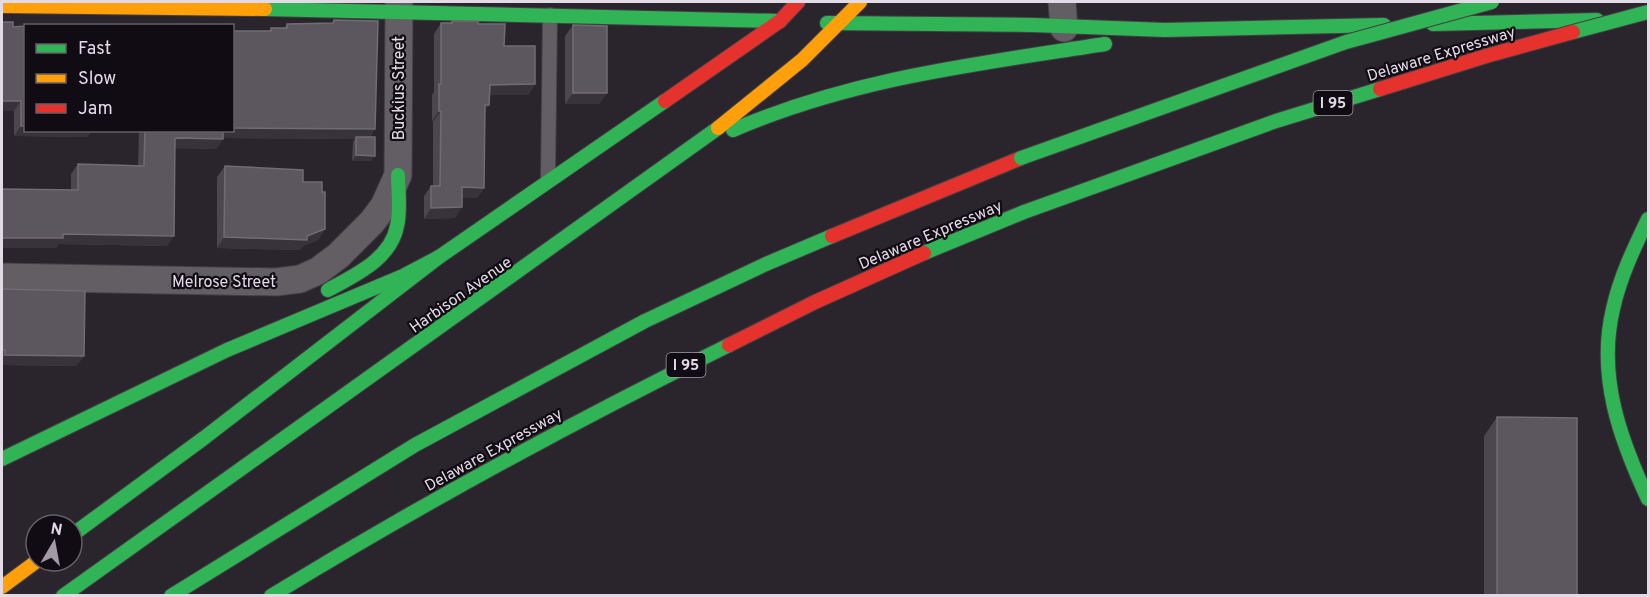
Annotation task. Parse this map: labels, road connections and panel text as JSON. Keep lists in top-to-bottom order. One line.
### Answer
{"streets":{"main road":["Delaware Expressway","I 95","Harbison Avenue"],"street":["Buckius Street","Melrose Street"]},"crossings":[["Buckius Street","Melrose Street"]],"legend":["Fast","Slow","Jam"],"north":"top"}
